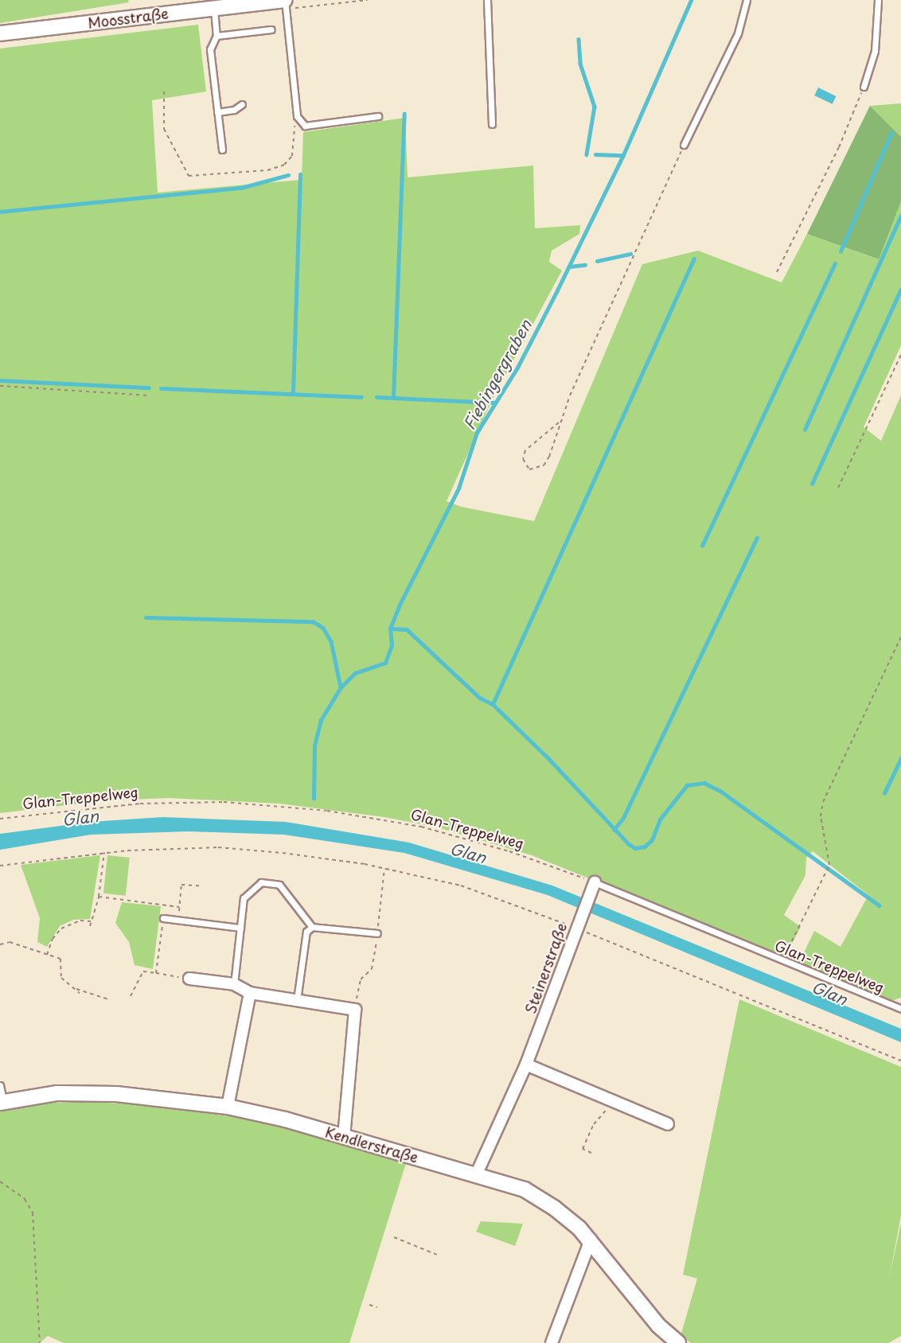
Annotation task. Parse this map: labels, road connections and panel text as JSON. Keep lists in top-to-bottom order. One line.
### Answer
{"streets":{"street":["Moosstraße","Steinerstraße","Kendlerstraße"],"lane":["Glan-Treppelweg"]},"crossings":[["Glan-Treppelweg","Steinerstraße"],["Steinerstraße","Kendlerstraße"]],"water":["Fiebingergraben","Glan"]}
